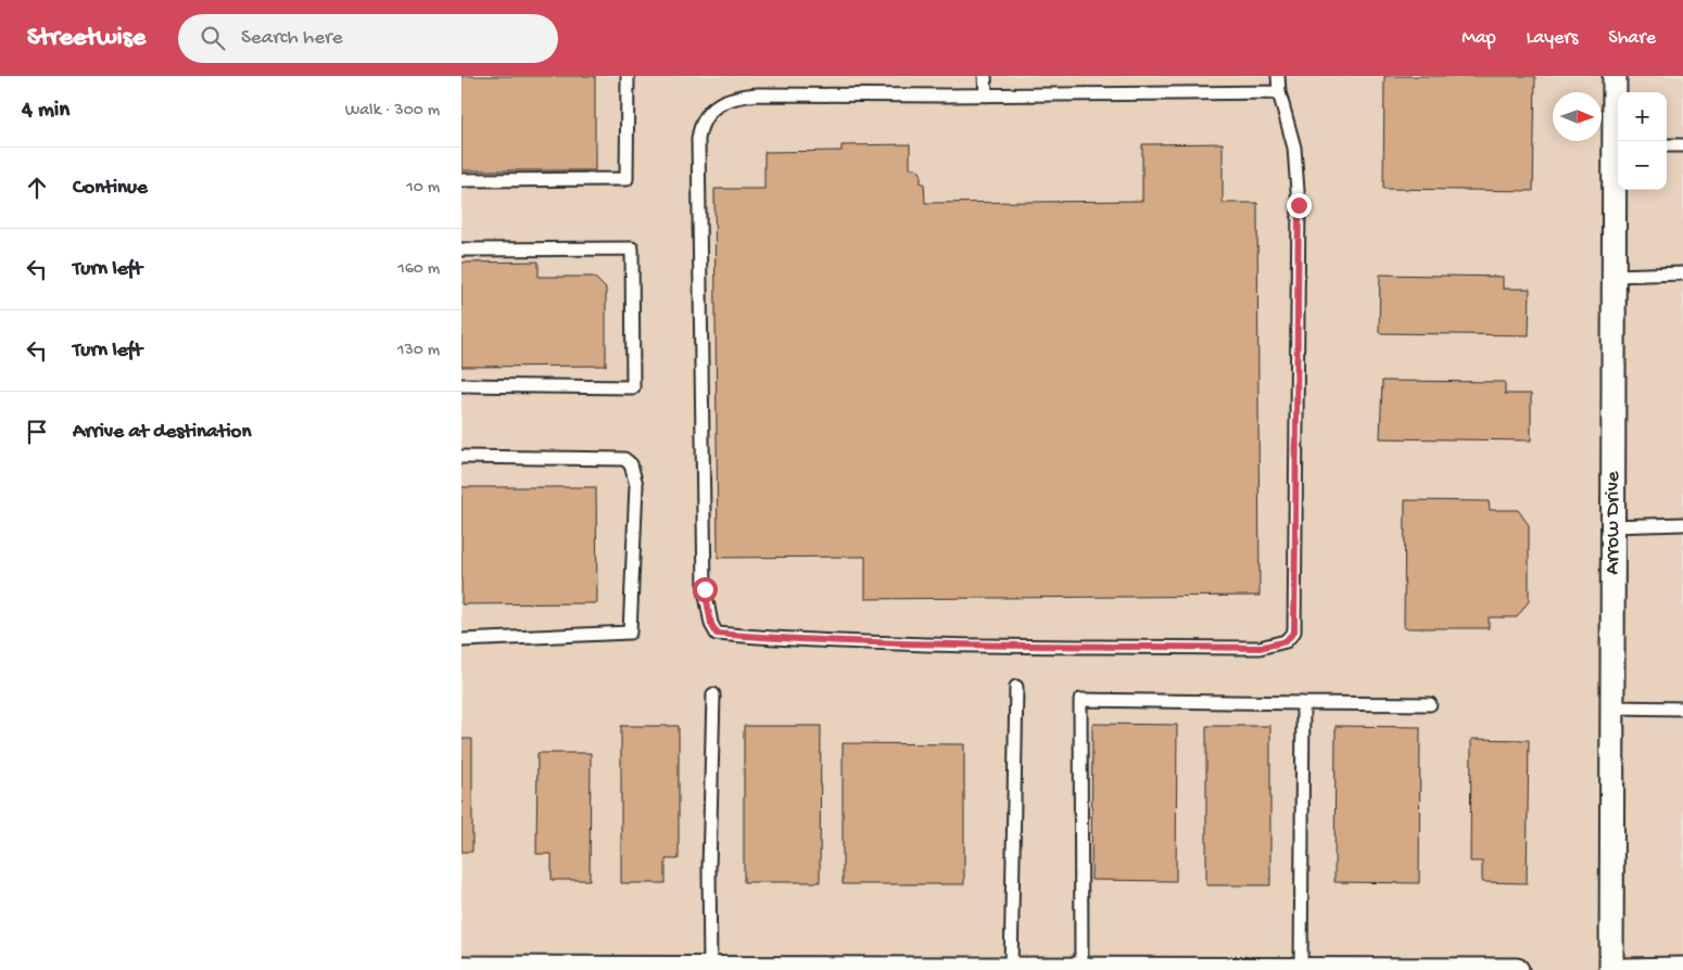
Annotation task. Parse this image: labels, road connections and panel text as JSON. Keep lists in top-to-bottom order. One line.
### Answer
{"streets":{"street":["Arrow Drive"]},"north":"right","page":{"header":"Streetwise","search":"Search here","nav":["Map","Layers","Share"],"heading":["4 min","Walk · 300 m"],"map_buttons":["+","−"],"list":[["Continue","10 m"],["Turn left","160 m"],["Turn left","130 m"],"Arrive at destination"]}}
